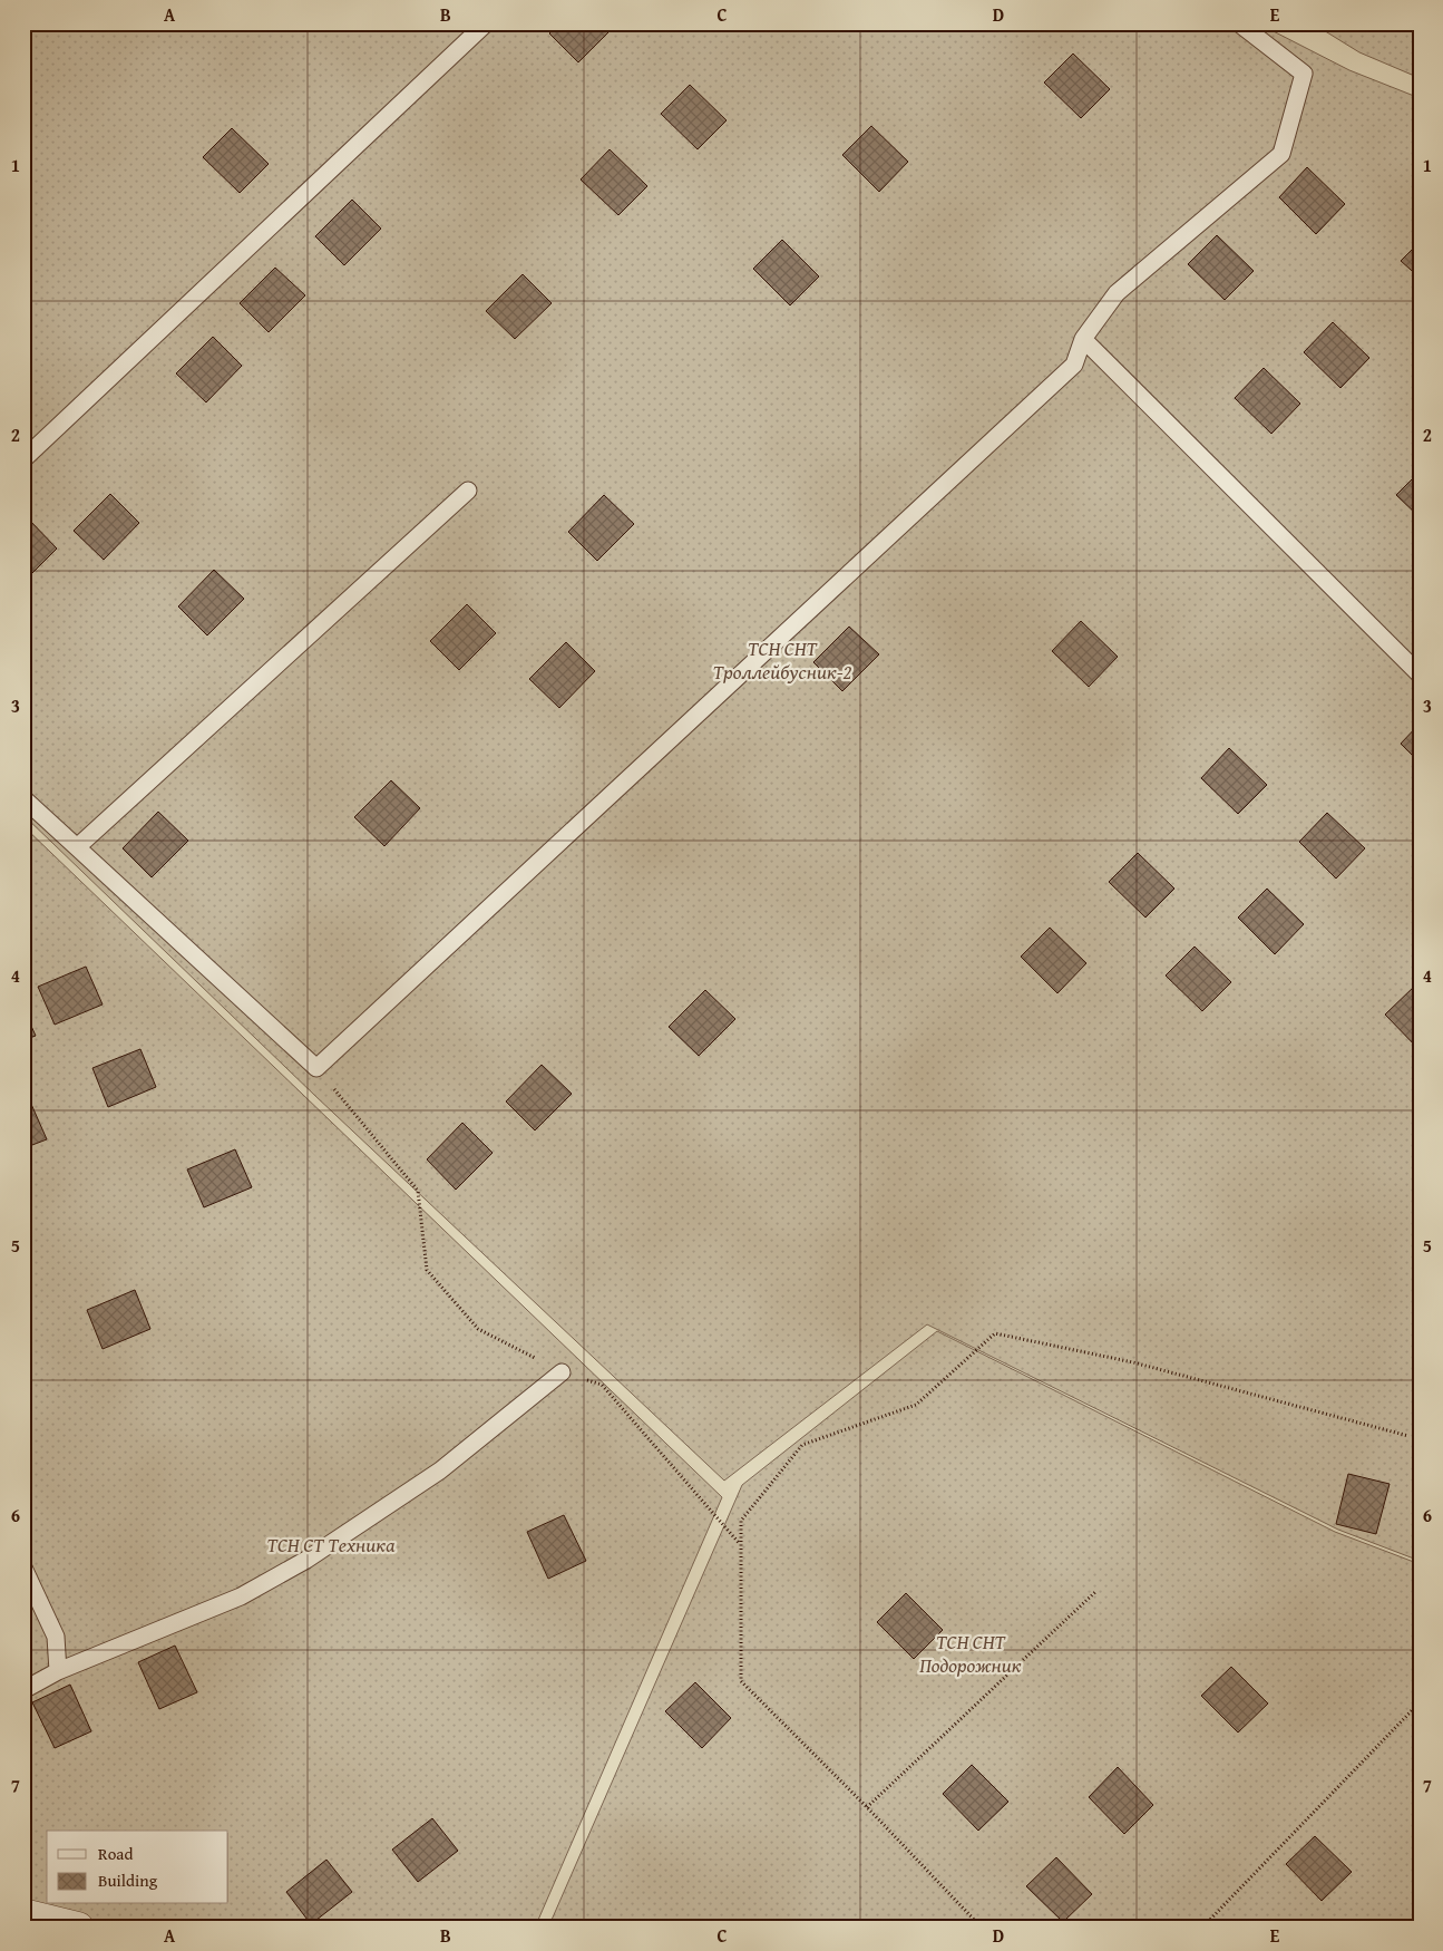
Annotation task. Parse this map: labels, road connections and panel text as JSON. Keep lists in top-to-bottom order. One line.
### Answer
{"parks":["ТСН СНТ Троллейбусник-2","ТСН СТ Техника","ТСН СНТ Подорожник"],"legend":["Road","Building"],"grid":{"columns":["A","B","C","D","E"],"rows":["1","2","3","4","5","6","7"]}}
